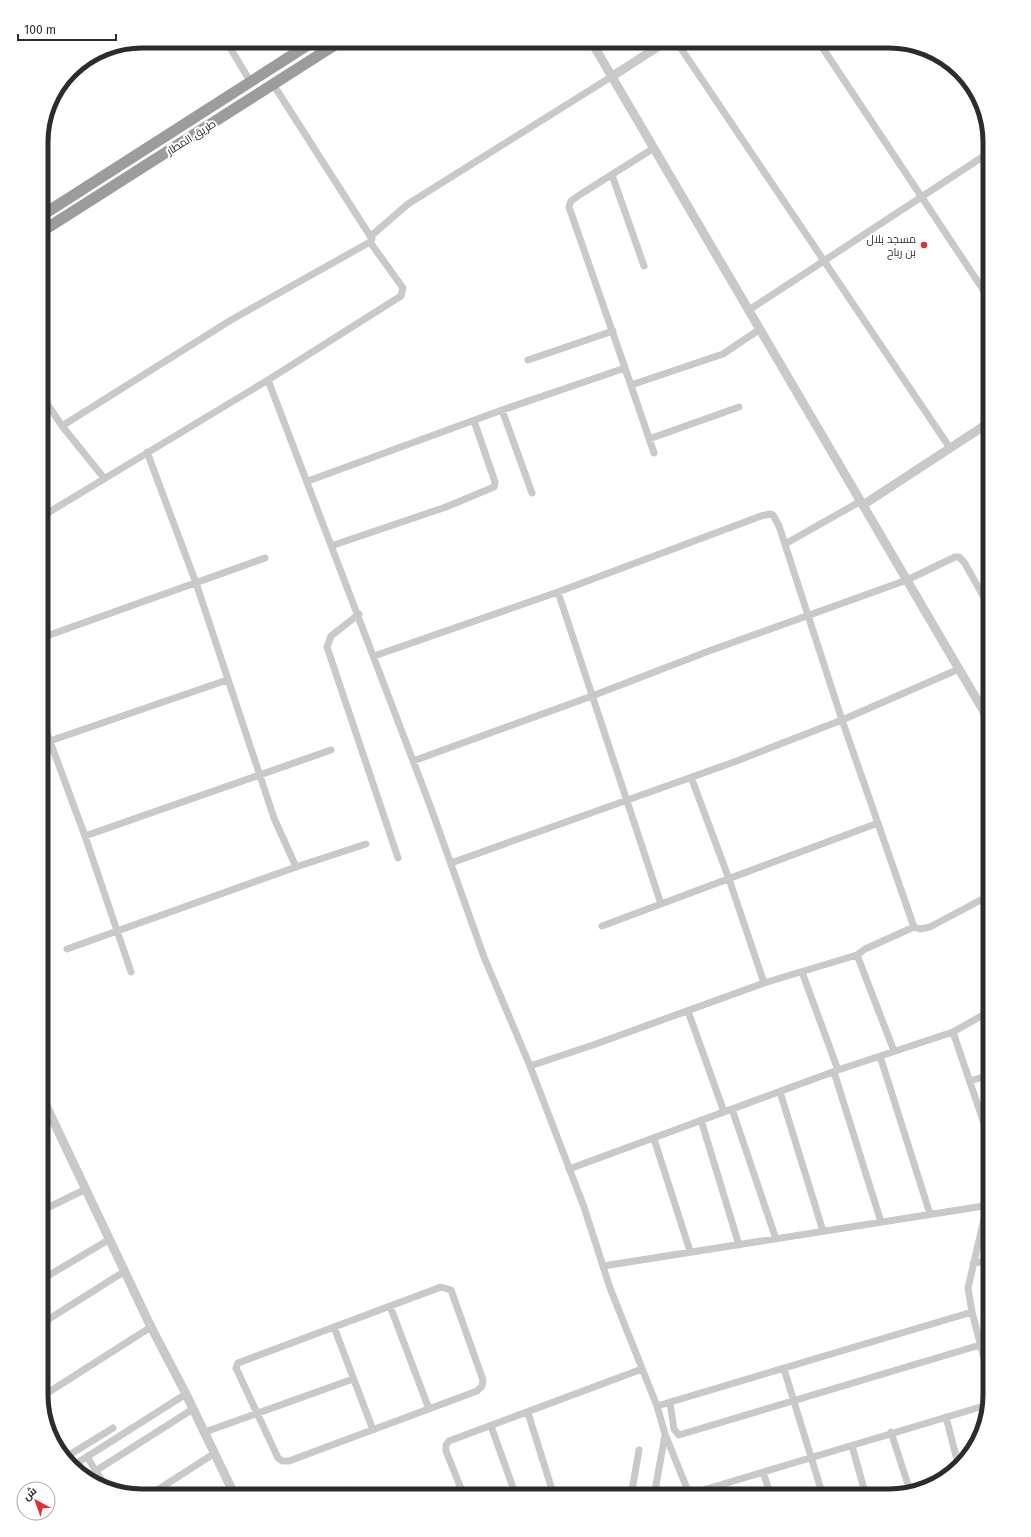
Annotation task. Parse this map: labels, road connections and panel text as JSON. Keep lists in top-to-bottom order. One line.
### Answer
{"streets":{"highway":["طريق المطار"]},"places":["مسجد بلال بن رباح"],"scale_bar":"100 m","north":"top left"}
